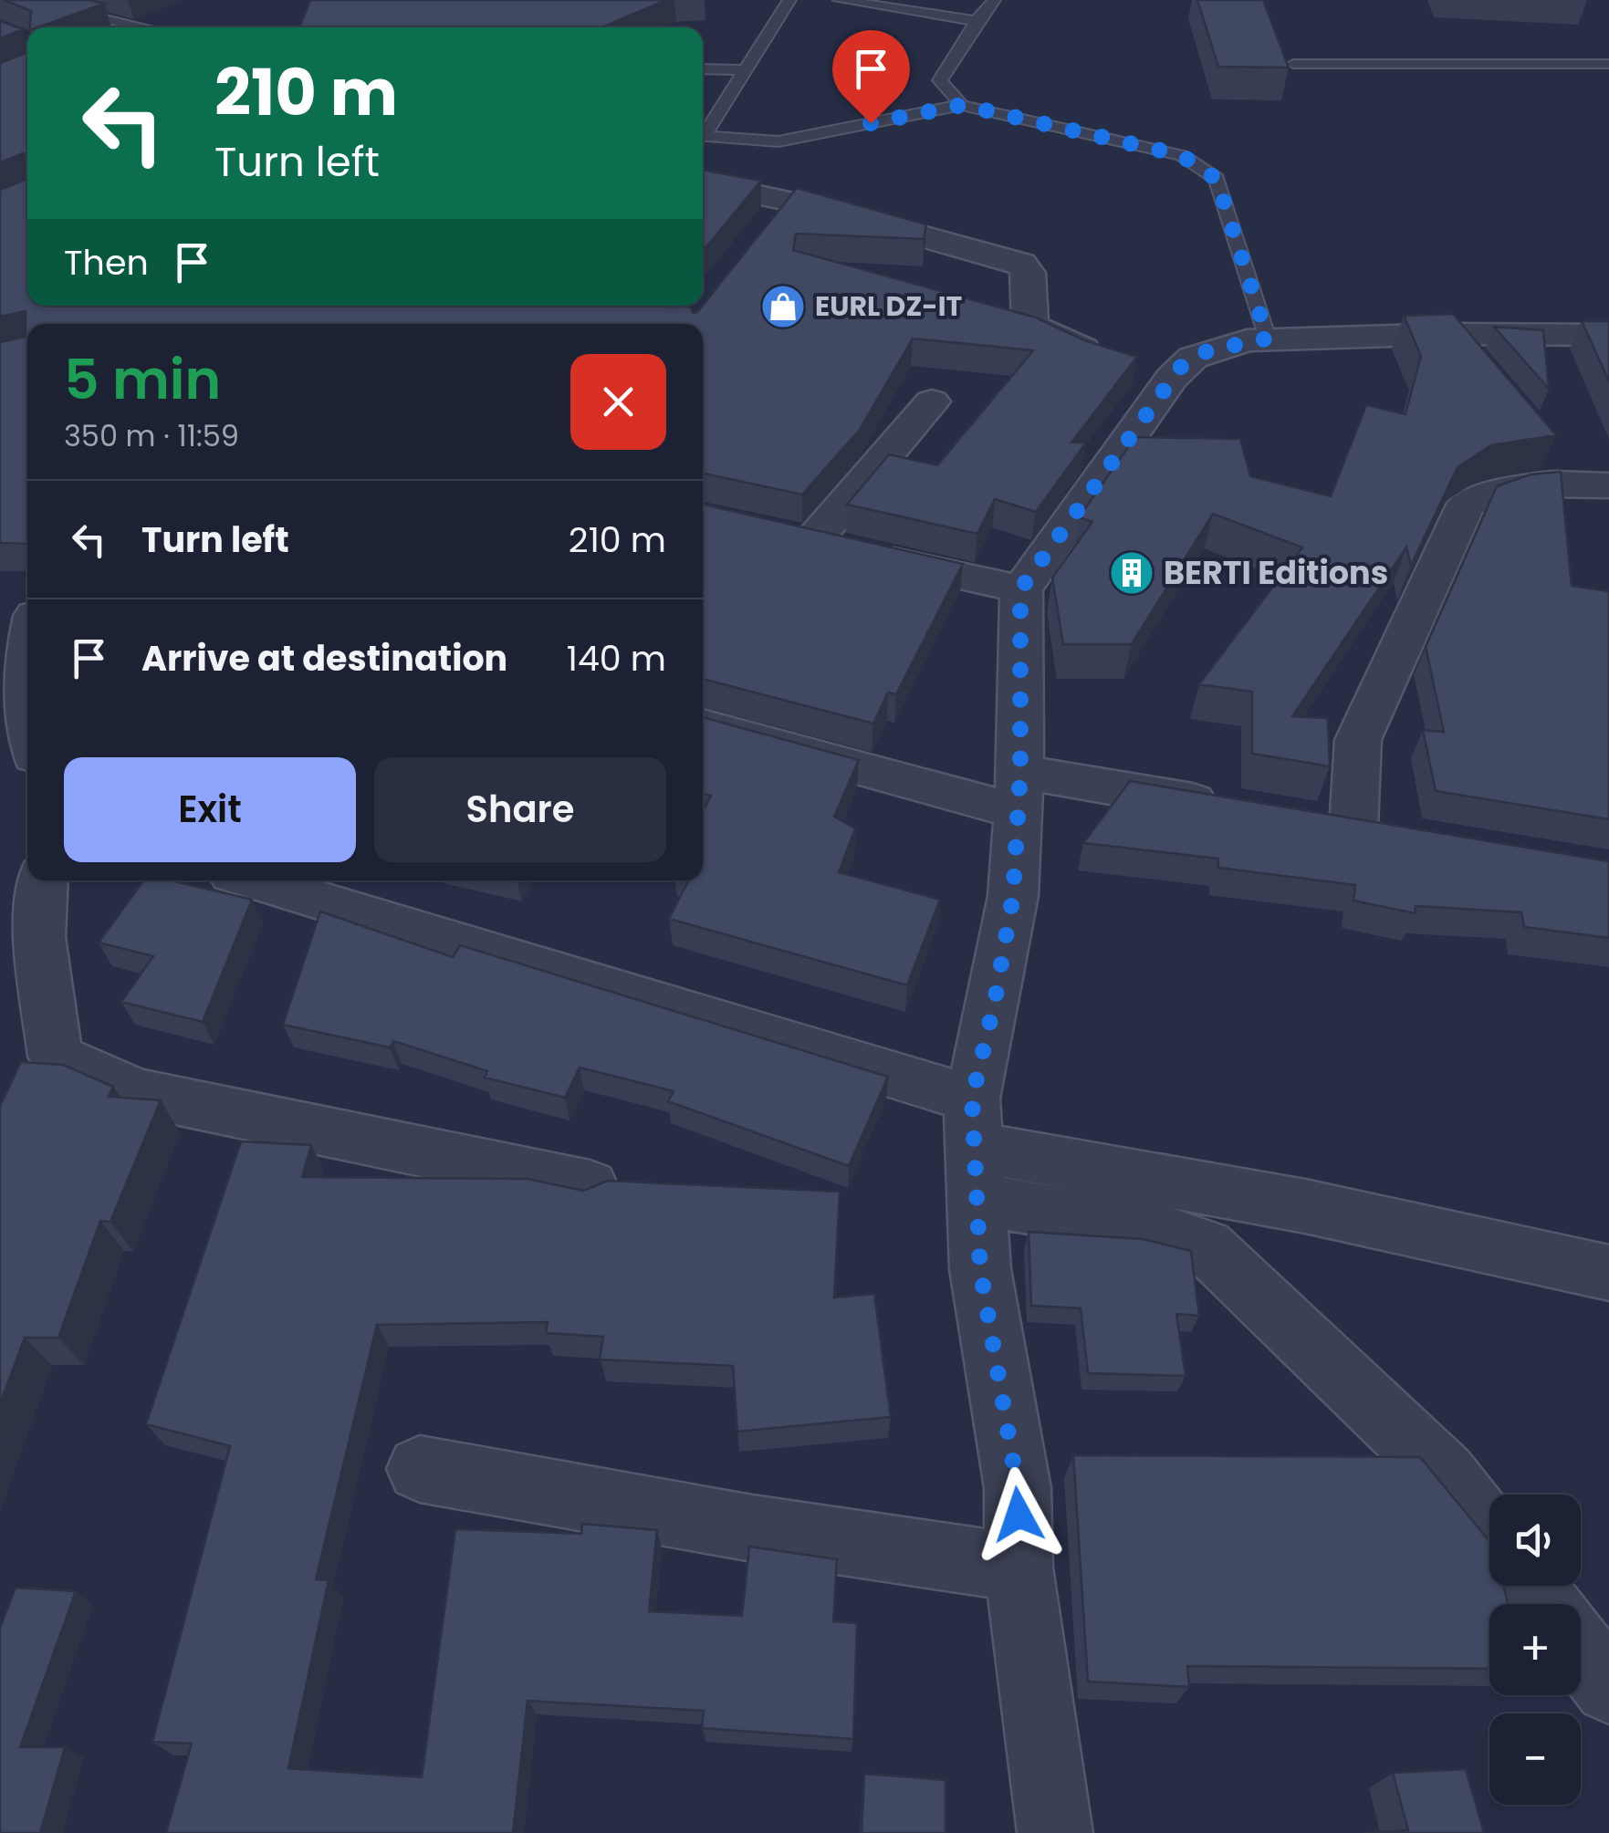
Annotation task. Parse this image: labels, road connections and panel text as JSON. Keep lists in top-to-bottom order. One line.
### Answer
{"places":{"shop":["EURL DZ-IT"],"building":["BERTI Editions"]},"page":{"turn":["210 m","Turn left"],"then":"Then","heading":["5 min","350 m · 11:59"],"list":[{"name":"Turn left","value":"210 m"},{"name":"Arrive at destination","value":"140 m"}],"buttons":["Exit","Share"],"map_buttons":["+","−"]}}
